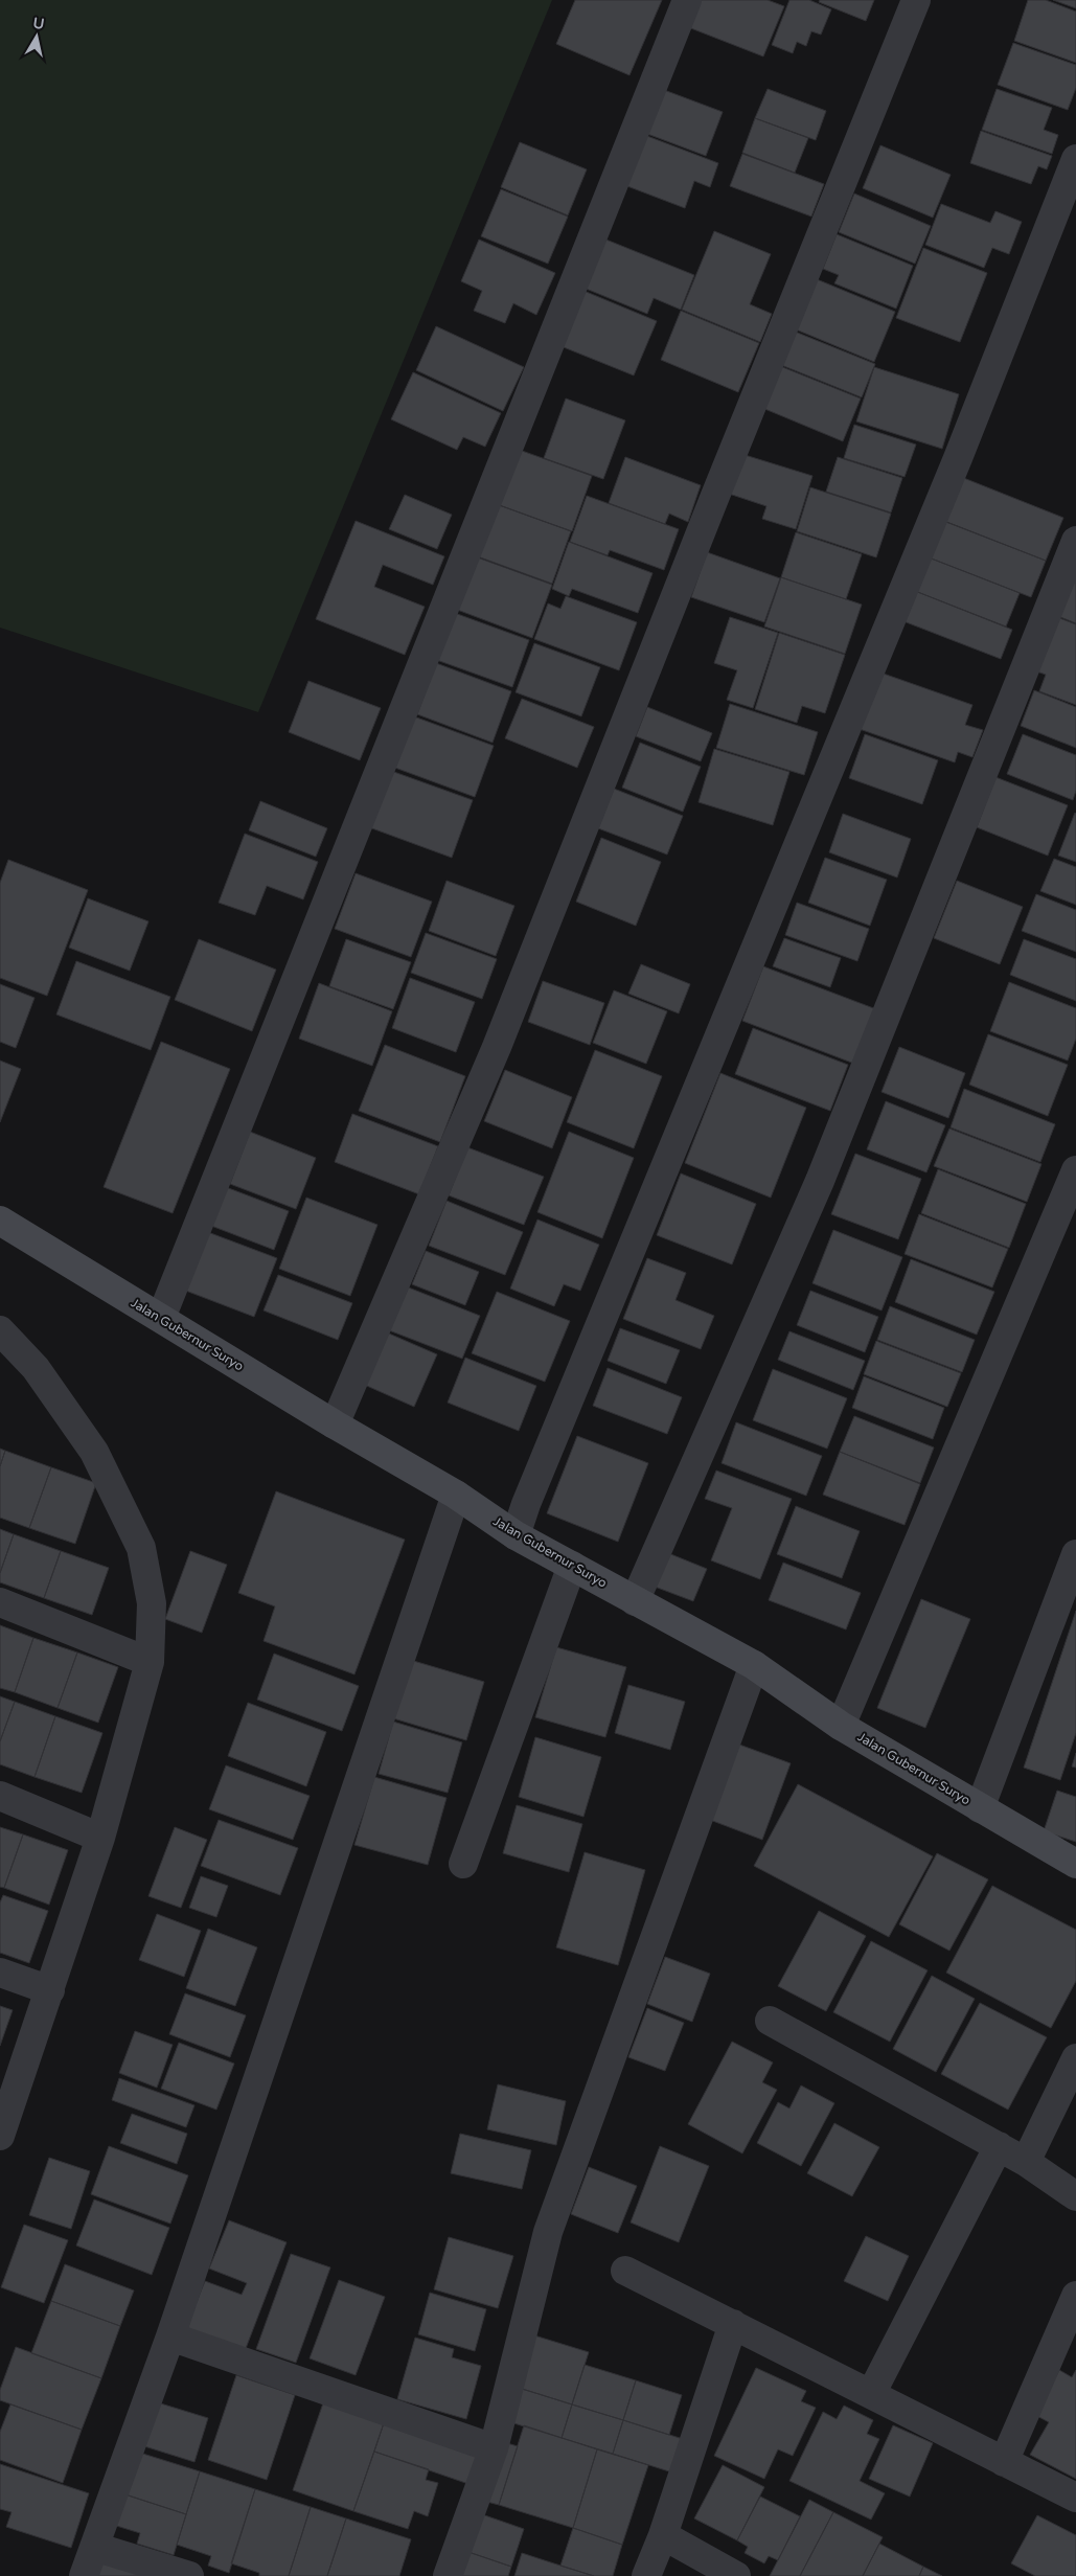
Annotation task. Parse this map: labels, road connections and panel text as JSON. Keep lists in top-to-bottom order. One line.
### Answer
{"streets":{"main road":["Jalan Gubernur Suryo"]},"north":"top"}
